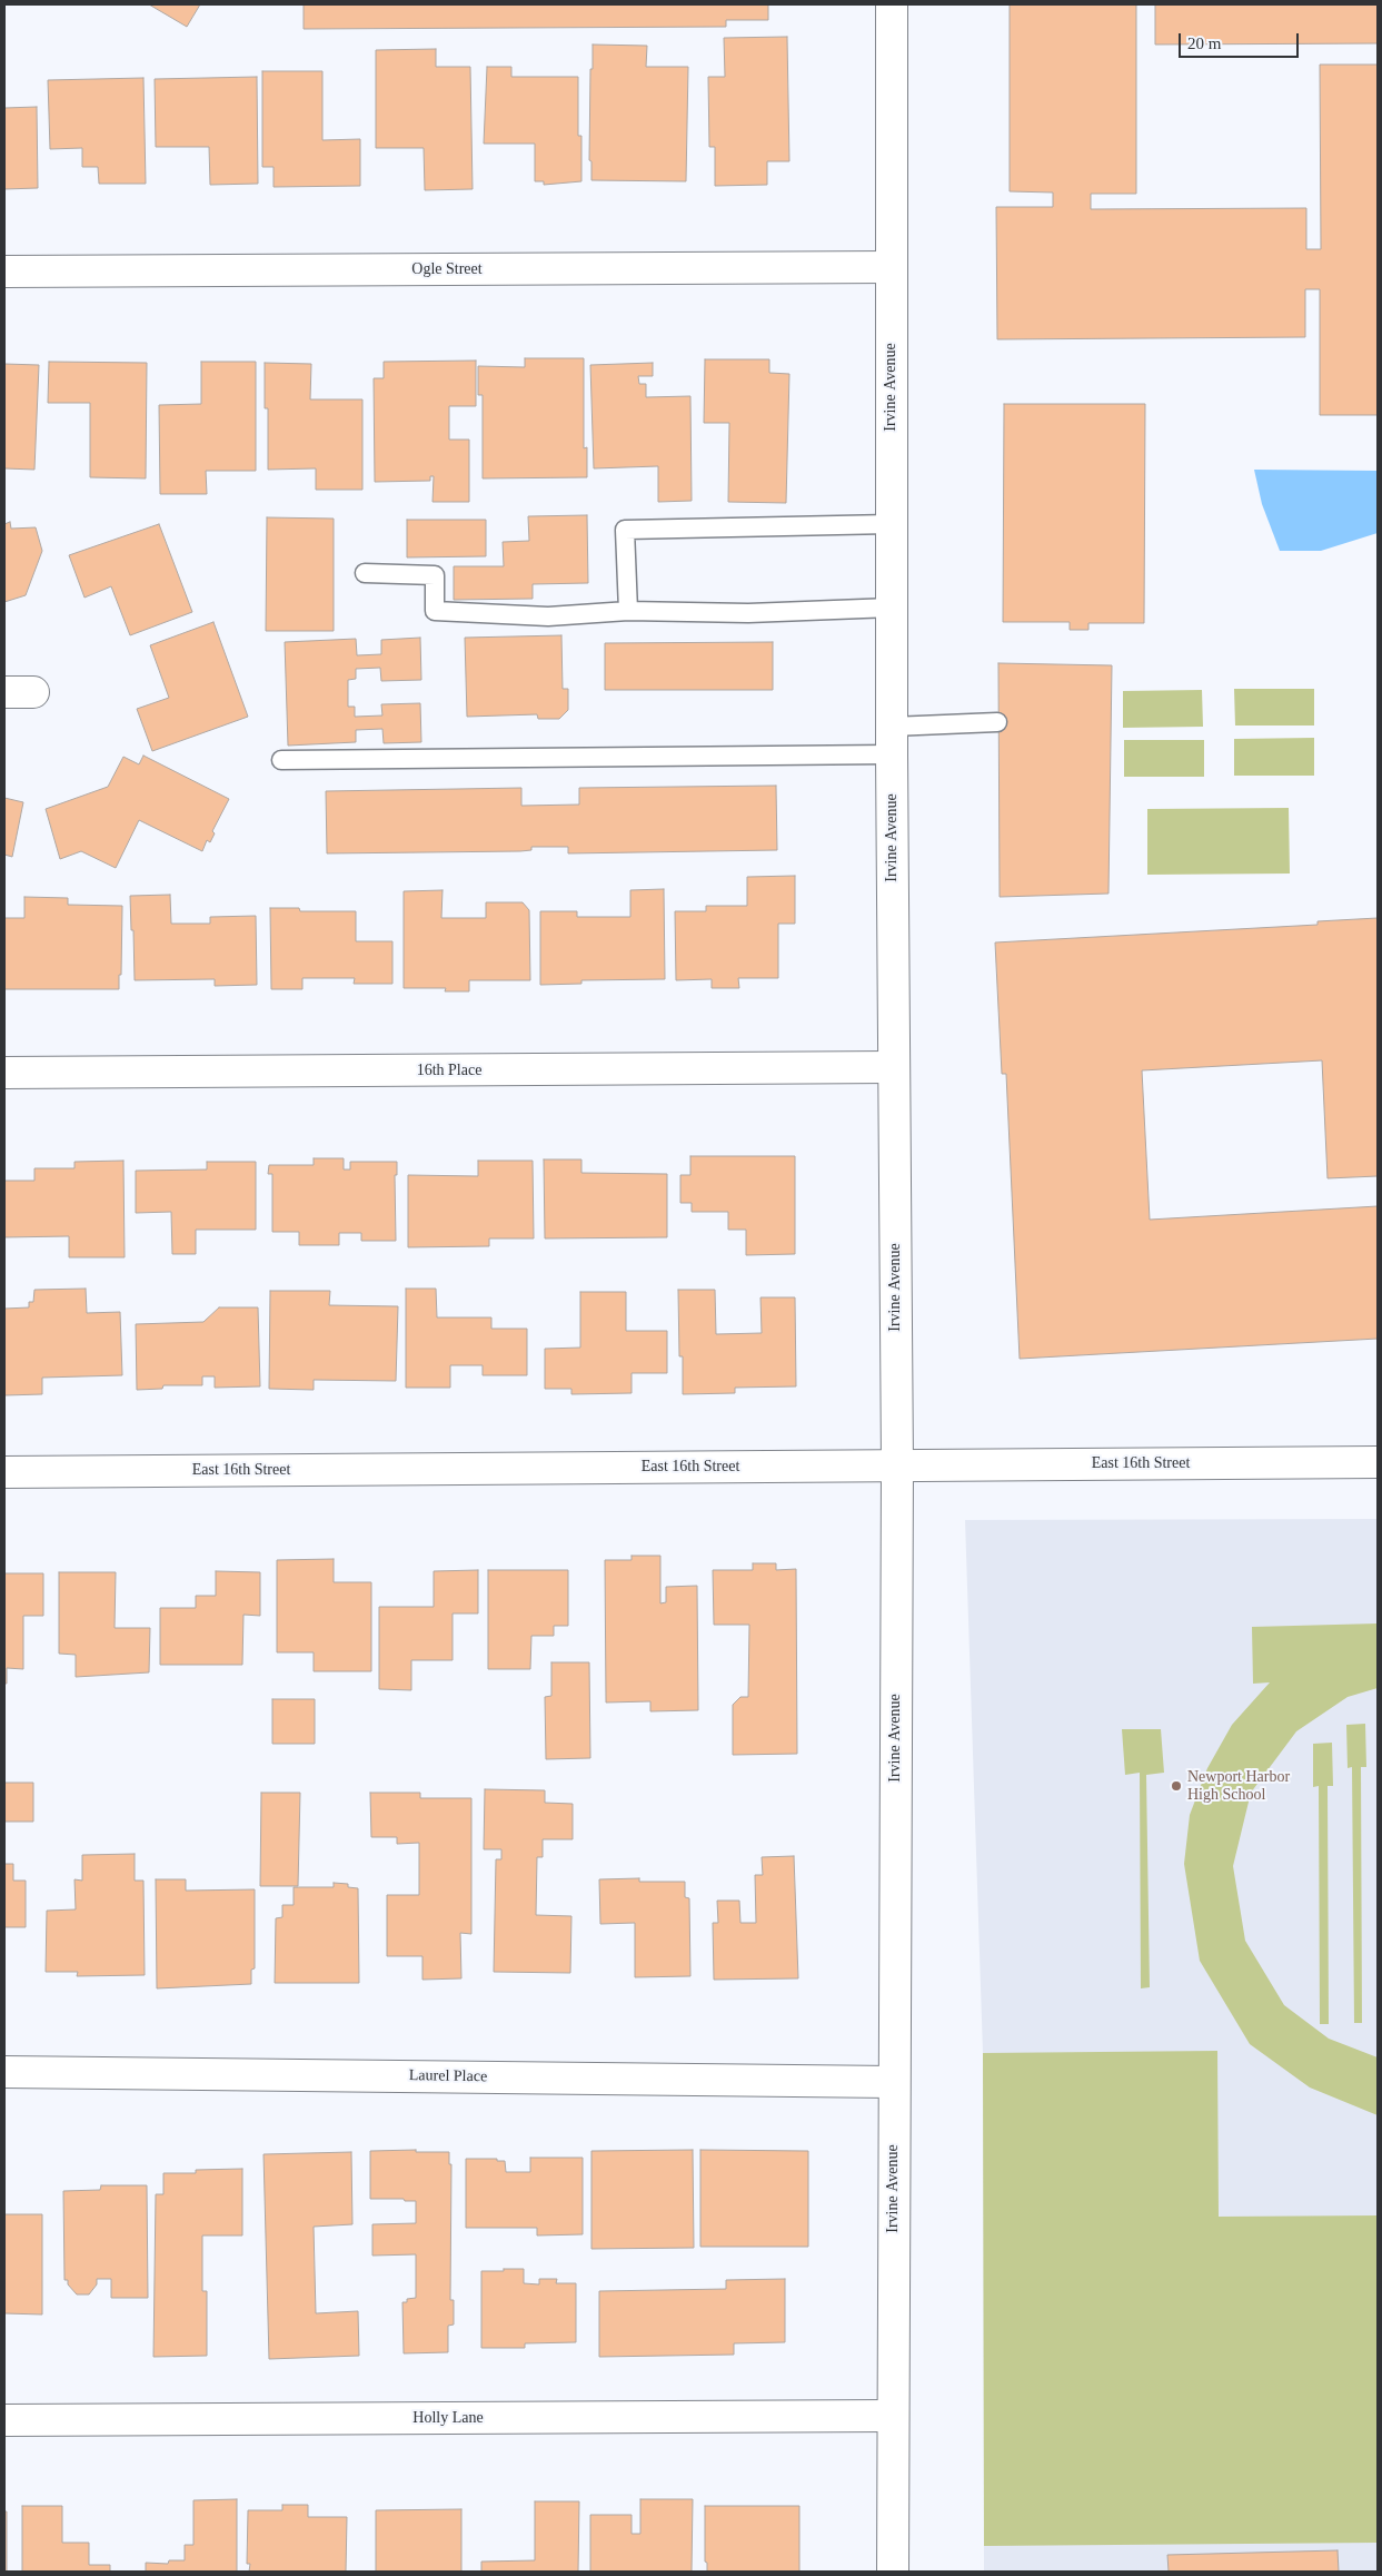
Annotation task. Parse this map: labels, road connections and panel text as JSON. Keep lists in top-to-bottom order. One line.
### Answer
{"streets":{"street":["Ogle Street","Irvine Avenue","16th Place","East 16th Street","Laurel Place","Holly Lane"]},"crossings":[["Ogle Street","Irvine Avenue"],["Irvine Avenue","16th Place"],["Irvine Avenue","East 16th Street"],["Irvine Avenue","Laurel Place"],["Irvine Avenue","Holly Lane"]],"places":["Newport Harbor High School"],"scale_bar":"20 m"}
